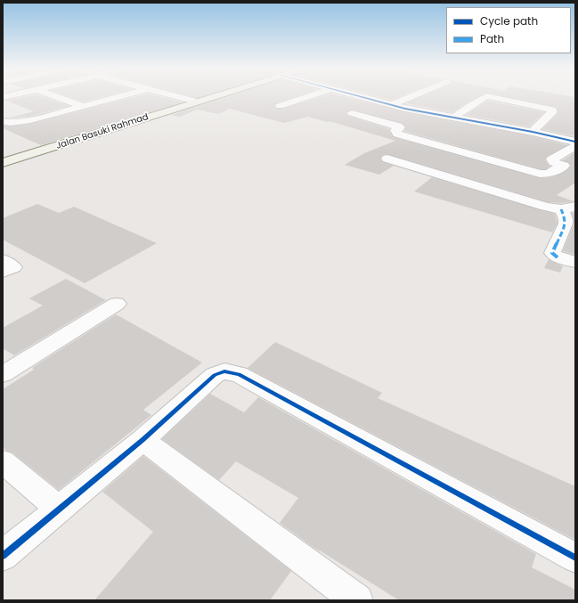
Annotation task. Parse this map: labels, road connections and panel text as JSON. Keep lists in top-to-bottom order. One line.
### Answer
{"streets":{"main road":["Jalan Basuki Rahmad"]},"legend":["Cycle path","Path"]}
